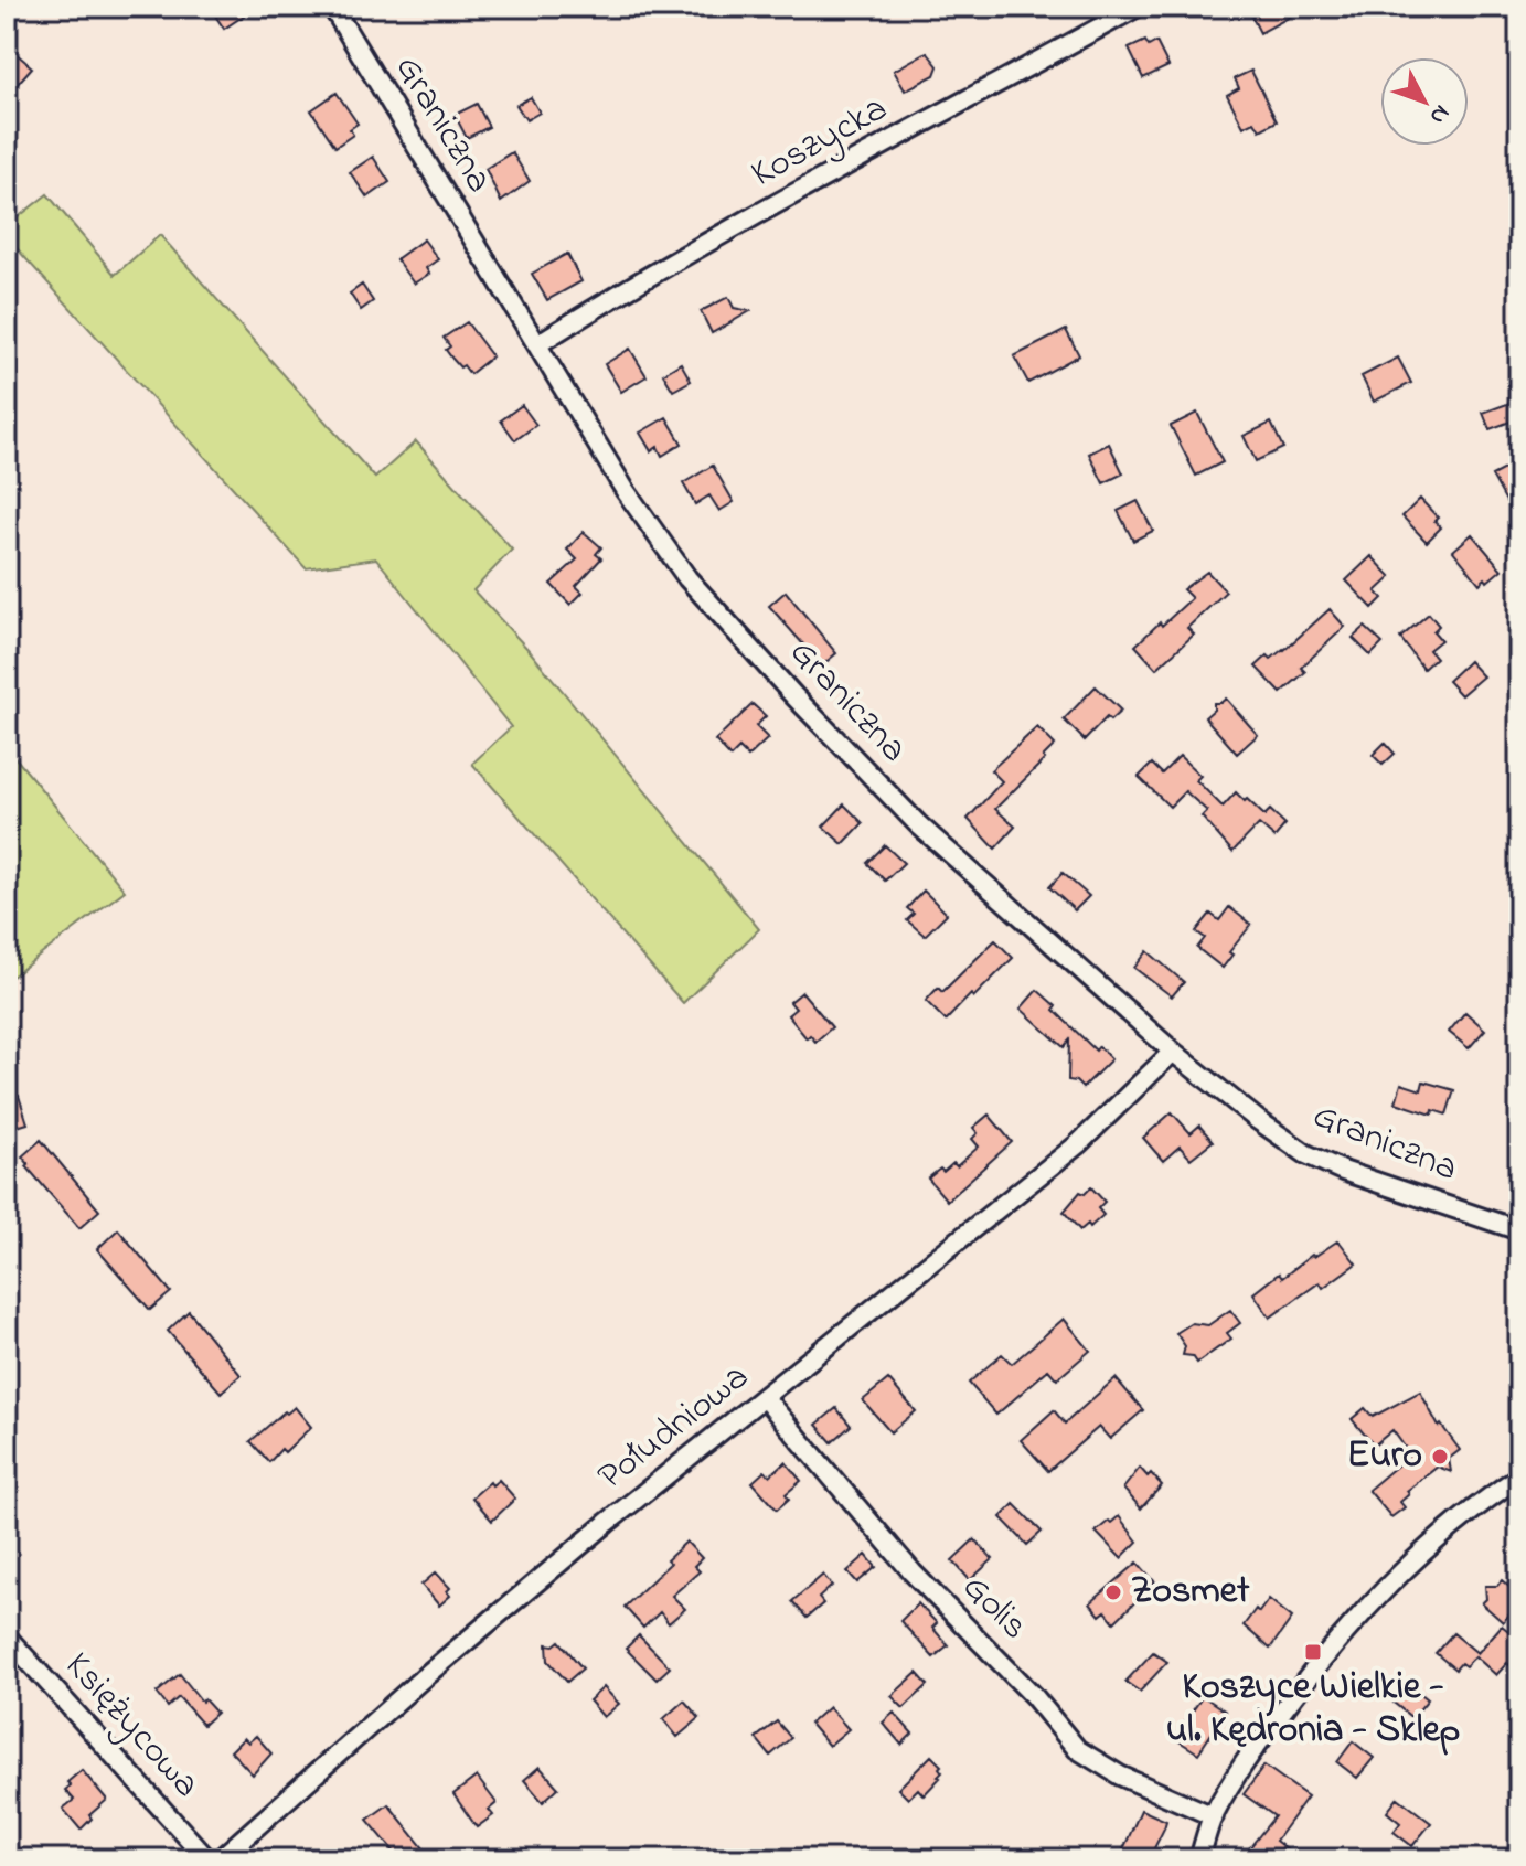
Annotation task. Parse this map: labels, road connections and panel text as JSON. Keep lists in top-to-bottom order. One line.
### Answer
{"streets":{"street":["Graniczna","Koszycka","Południowa","Golis","Księżycowa"]},"crossings":[["Graniczna","Koszycka"],["Graniczna","Południowa"],["Południowa","Golis"]],"places":{"other":["Euro","Zosmet"],"transit":["Koszyce Wielkie - ul. Kędronia - Sklep"]},"north":"bottom right"}
